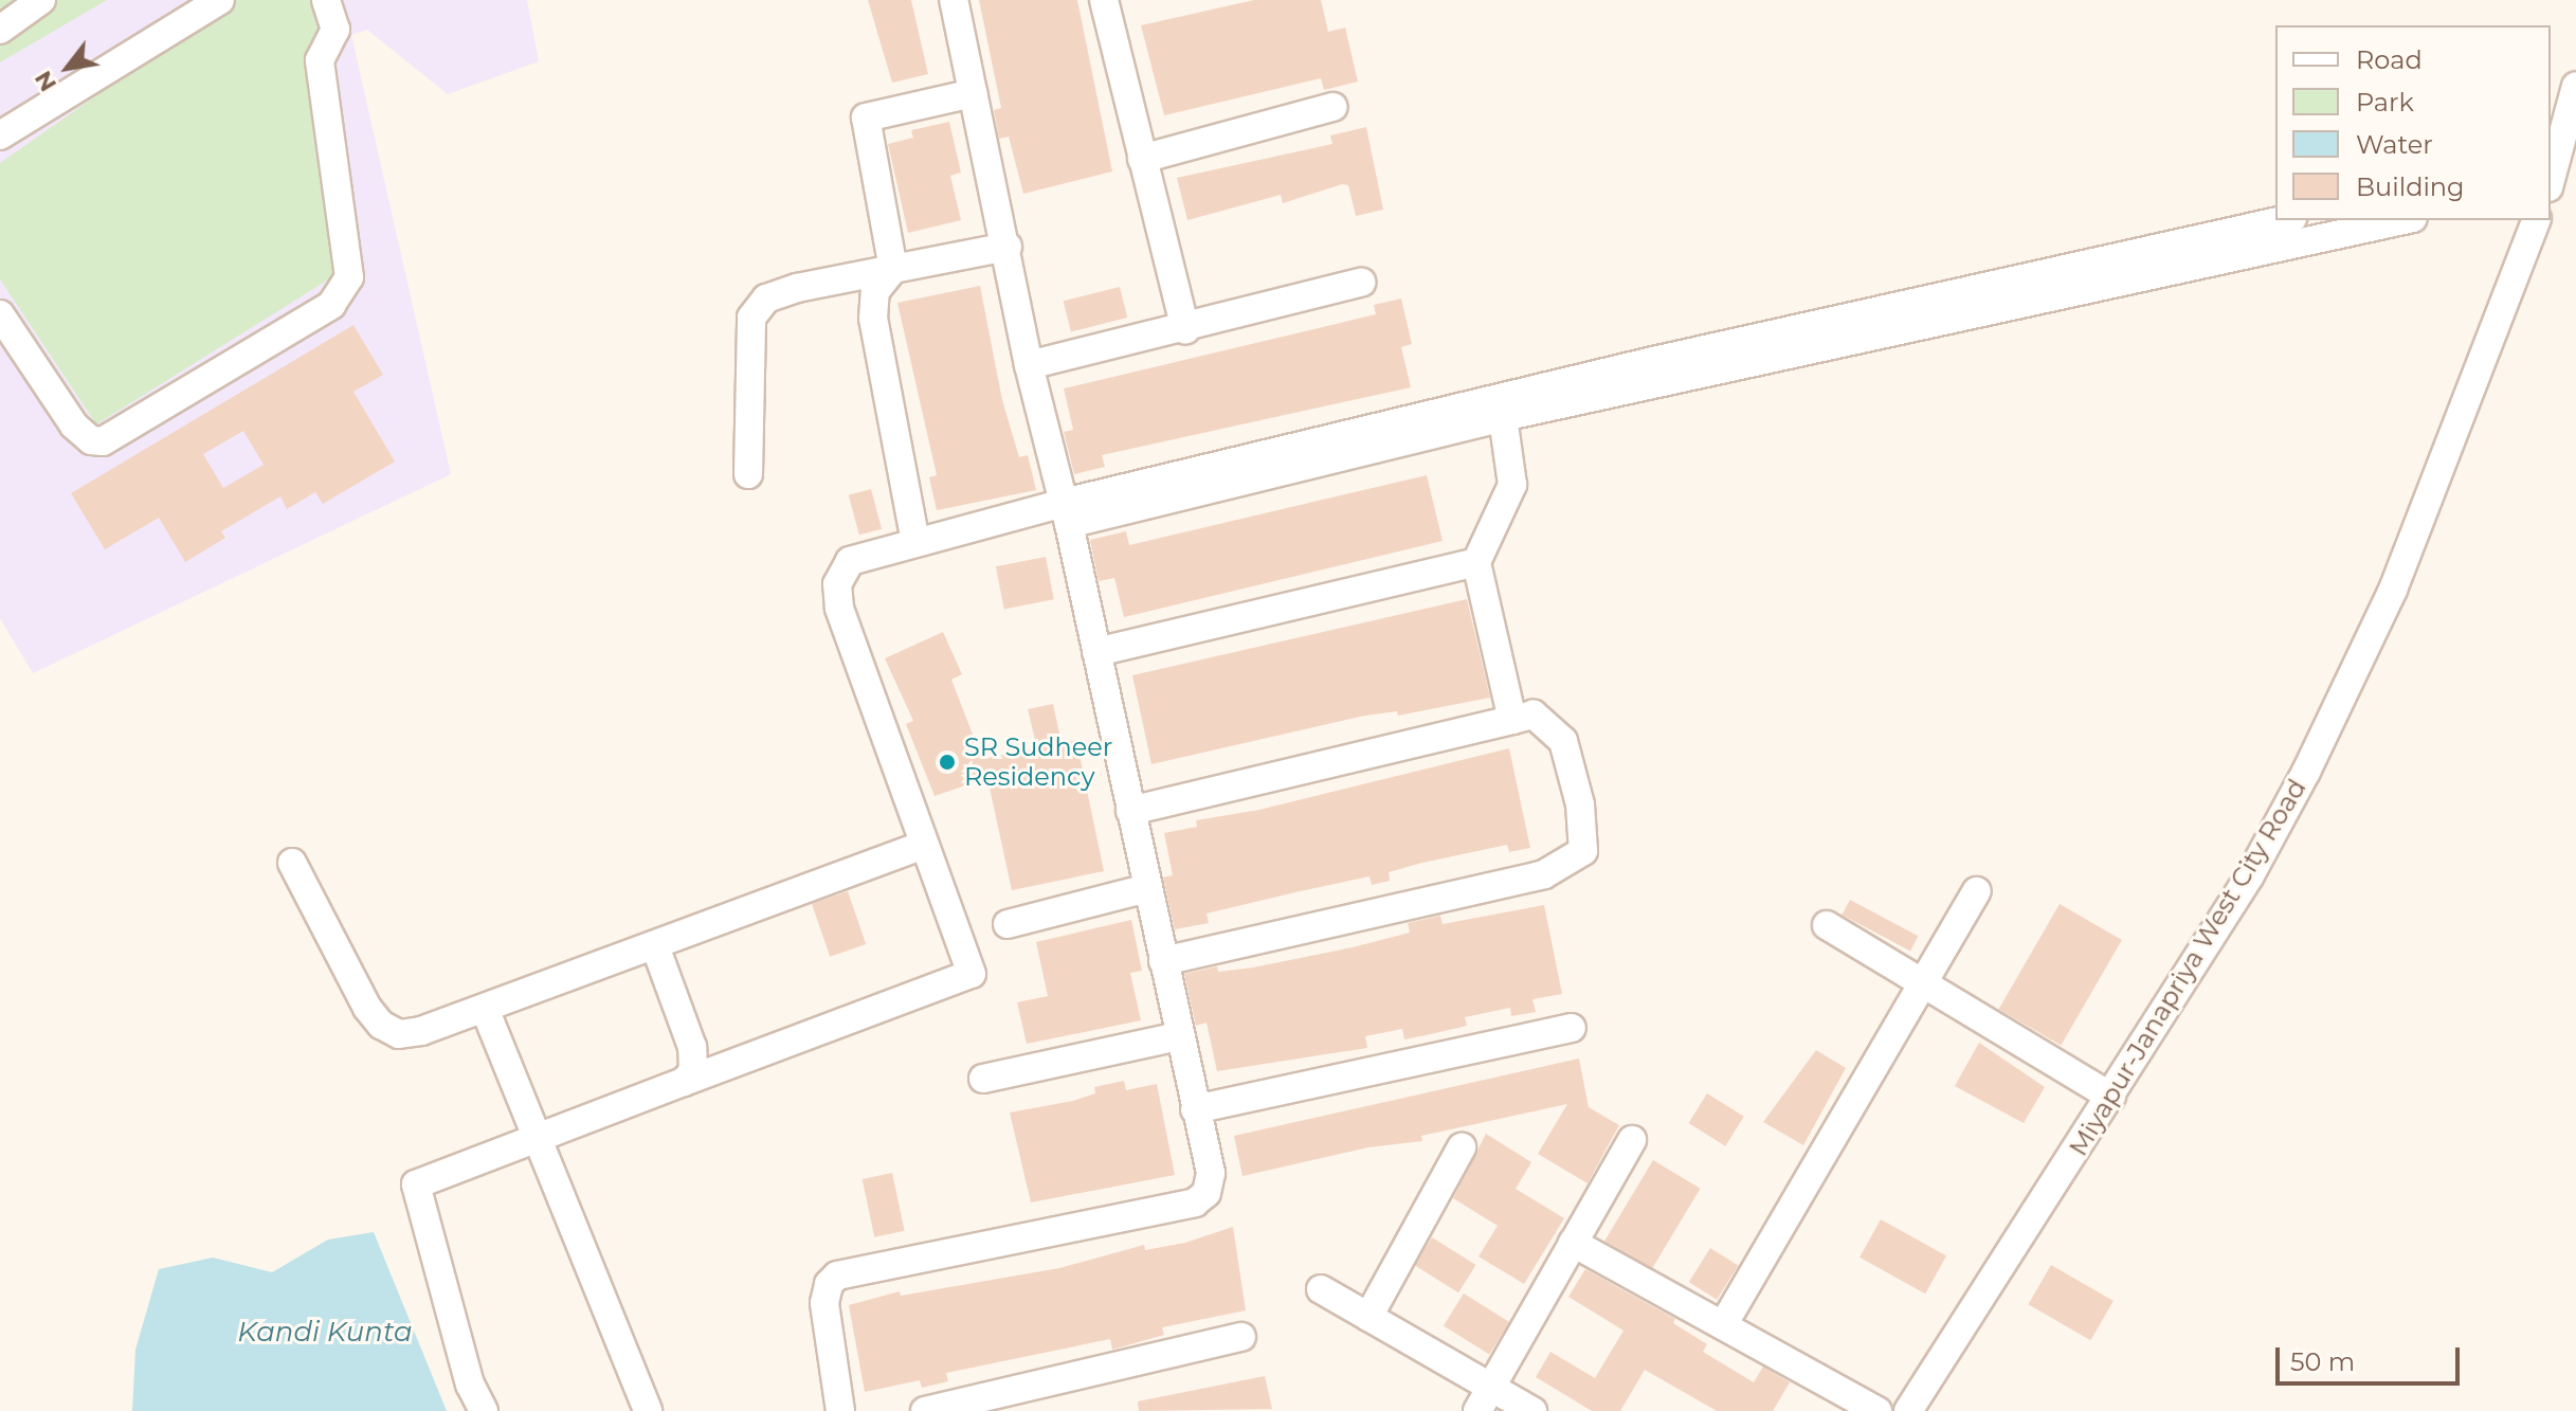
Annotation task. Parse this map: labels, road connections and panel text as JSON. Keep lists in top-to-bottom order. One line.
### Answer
{"streets":{"street":["Miyapur-Janapriya West City Road"]},"water":["Kandi Kunta"],"places":["SR Sudheer Residency"],"legend":["Road","Park","Water","Building"],"scale_bar":"50 m","north":"bottom left"}
